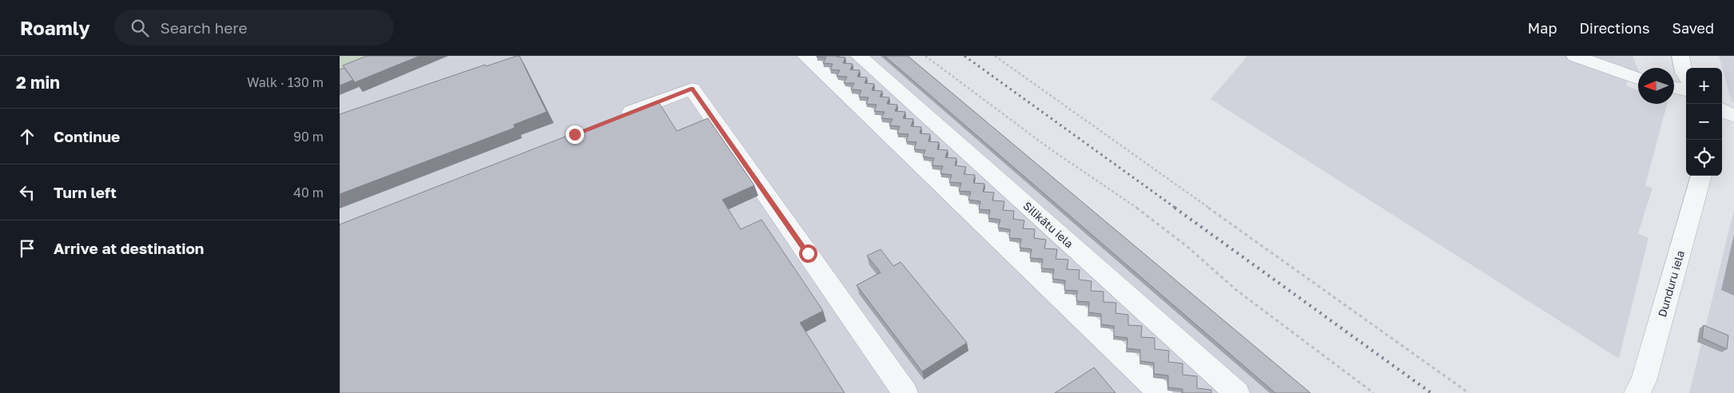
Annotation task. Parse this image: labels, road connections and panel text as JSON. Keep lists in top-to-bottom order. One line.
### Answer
{"streets":{"street":["Silikātu iela","Dunduru iela"]},"north":"left","page":{"header":"Roamly","search":"Search here","nav":["Map","Directions","Saved"],"heading":["2 min","Walk · 130 m"],"map_buttons":["+","−"],"list":[["Continue","90 m"],["Turn left","40 m"],"Arrive at destination"]}}
